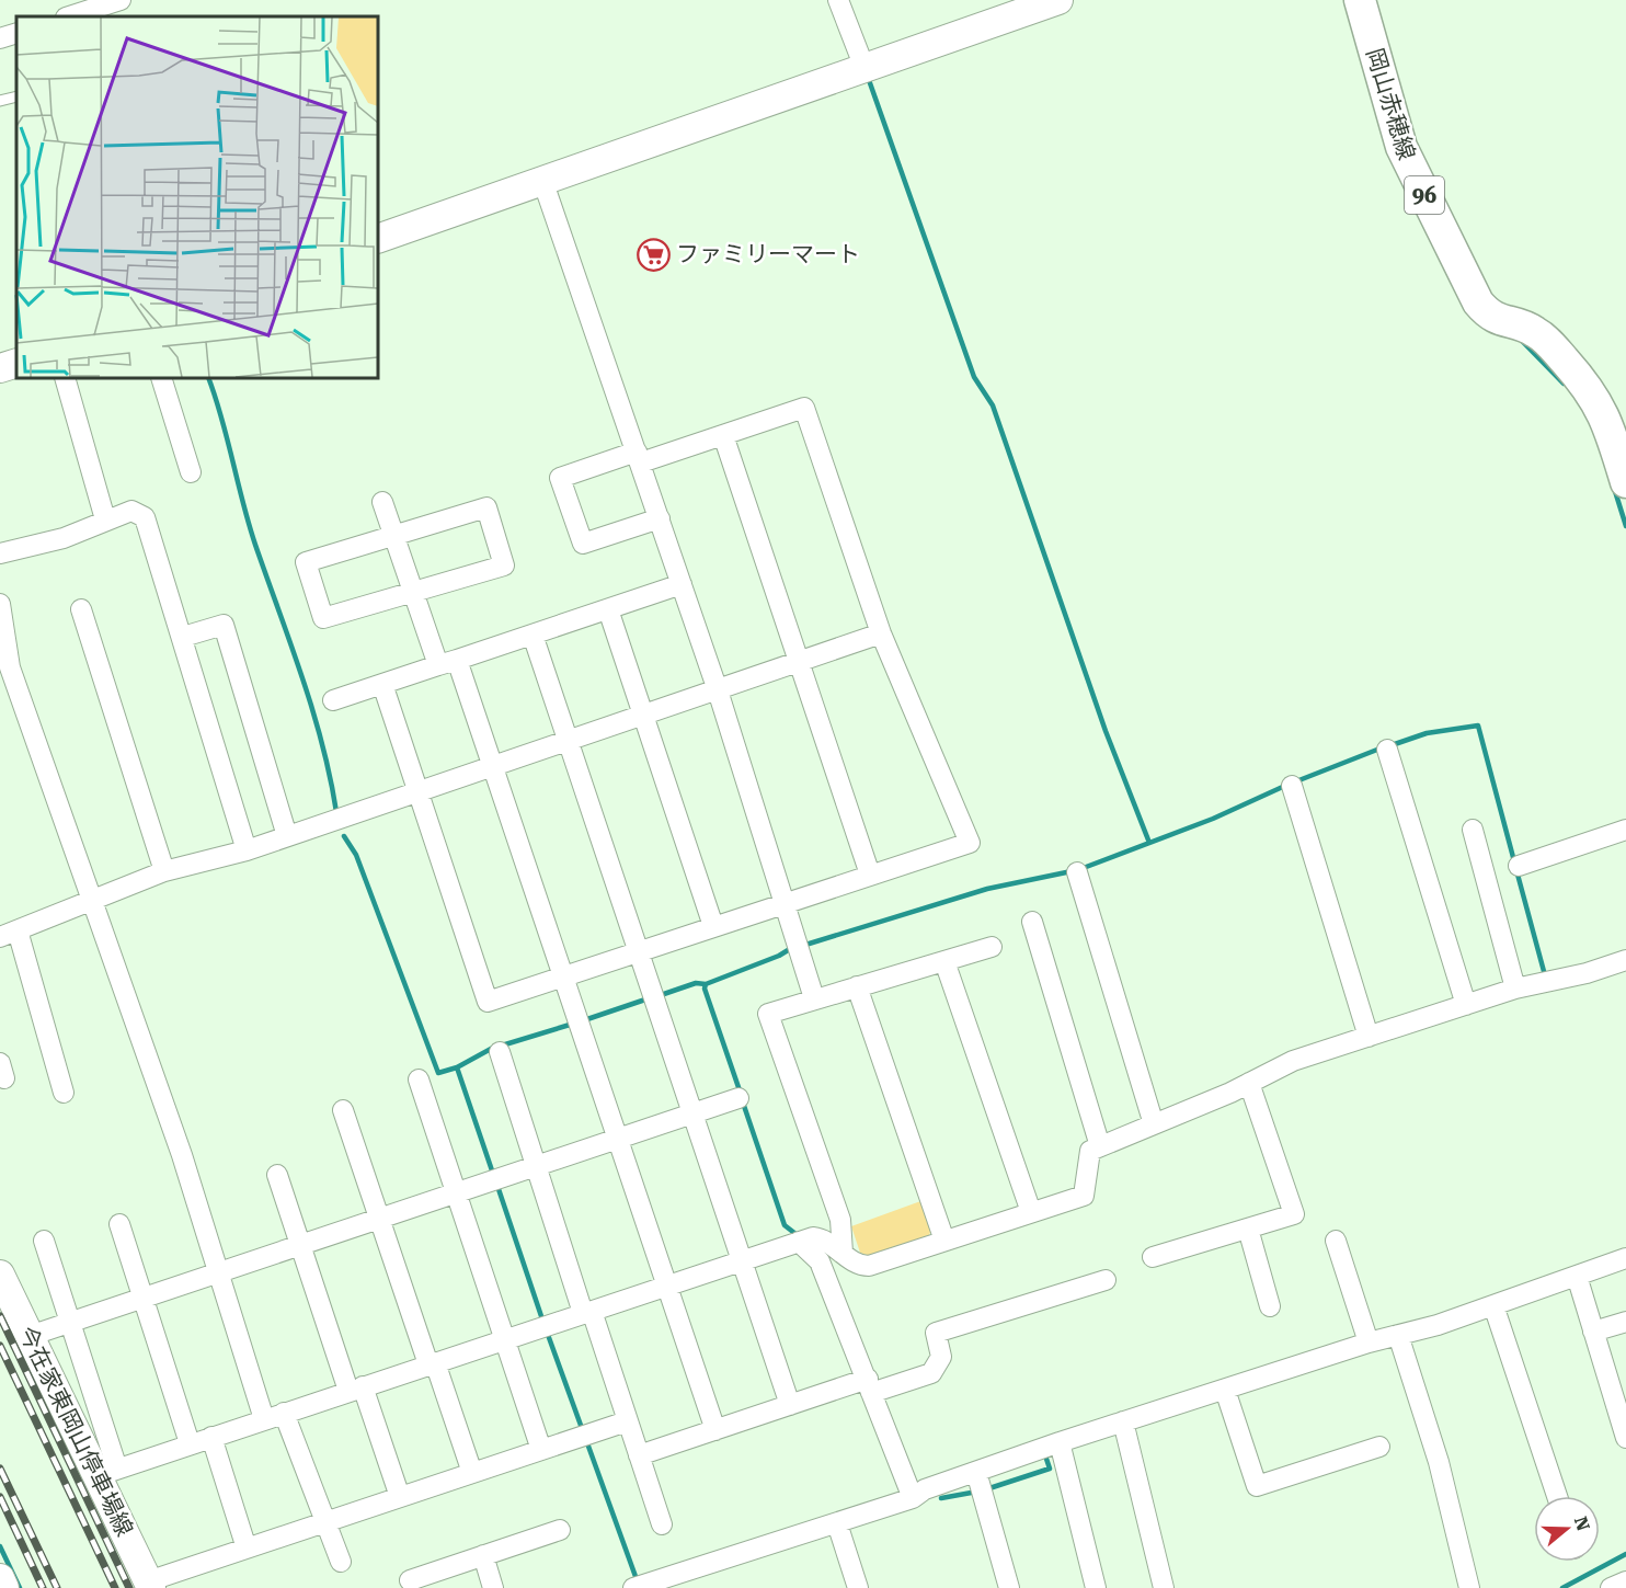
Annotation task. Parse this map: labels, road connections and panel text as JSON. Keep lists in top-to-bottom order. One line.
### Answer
{"streets":{"main road":["岡山赤穂線","96"],"street":["今在家東岡山停車場線"]},"places":{"supermarket":["ファミリーマート"]},"north":"right"}
